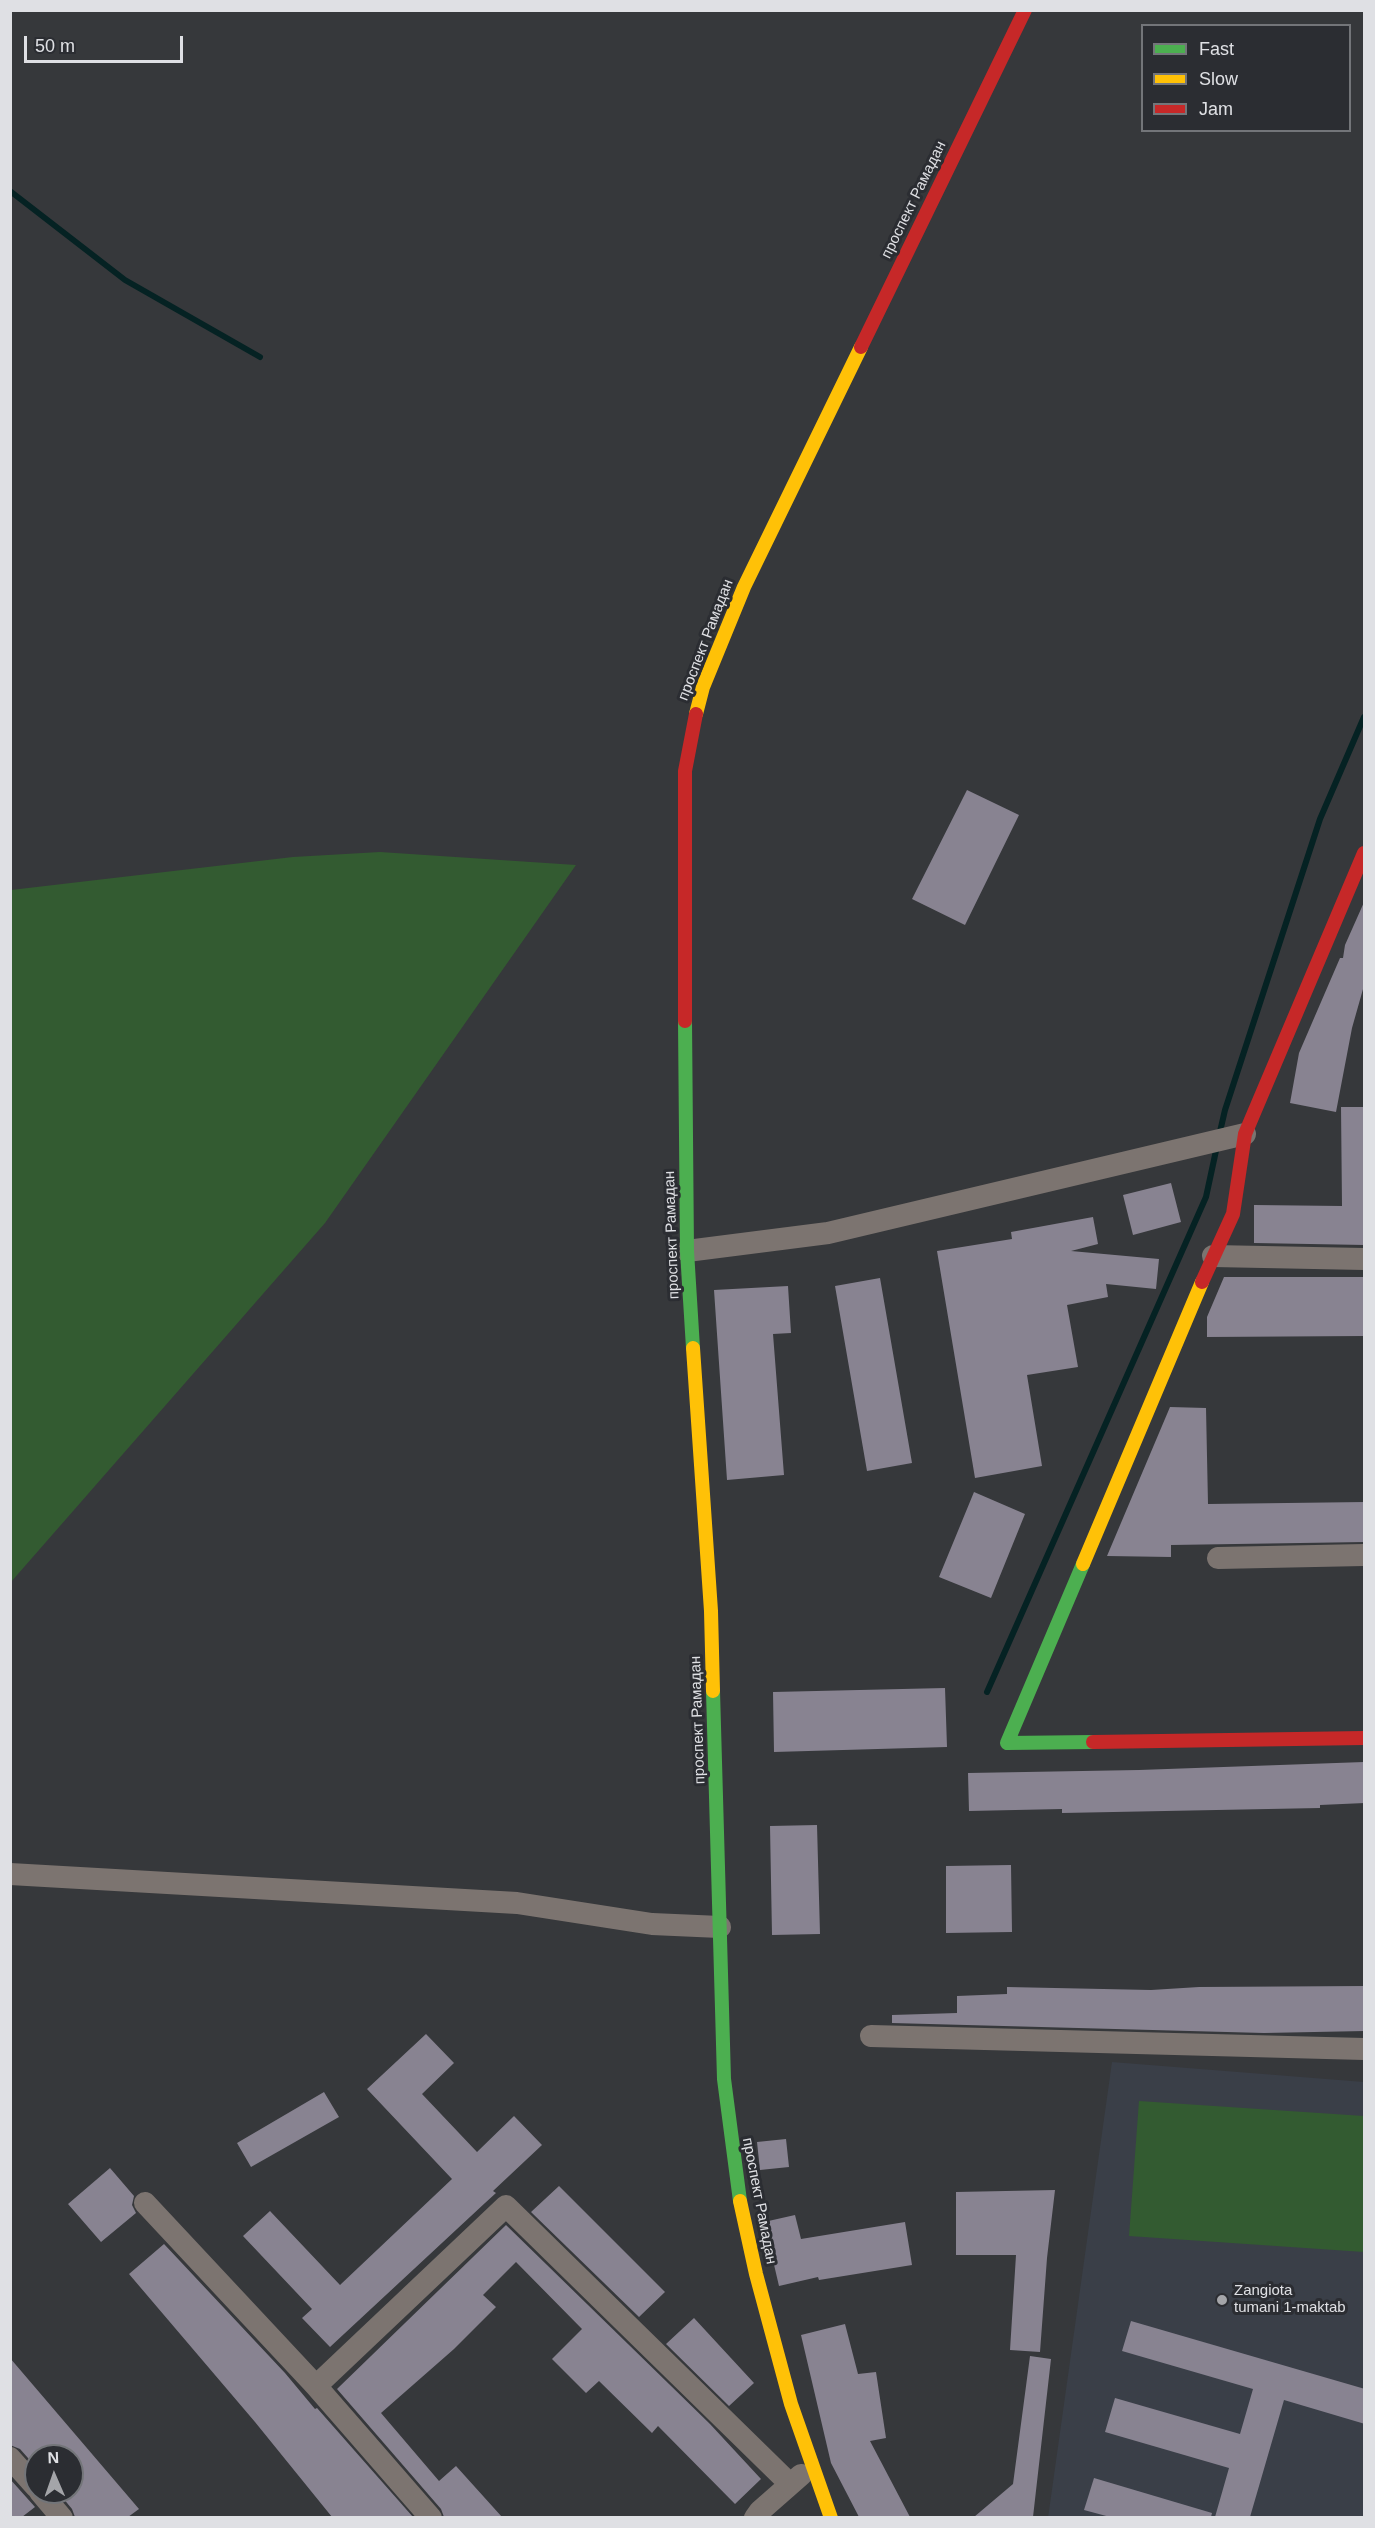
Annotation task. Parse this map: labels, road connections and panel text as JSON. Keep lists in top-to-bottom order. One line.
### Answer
{"streets":{"main road":["проспект Рамадан"]},"places":["Zangiota tumani 1-maktab"],"legend":["Fast","Slow","Jam"],"scale_bar":"50 m","north":"top"}
